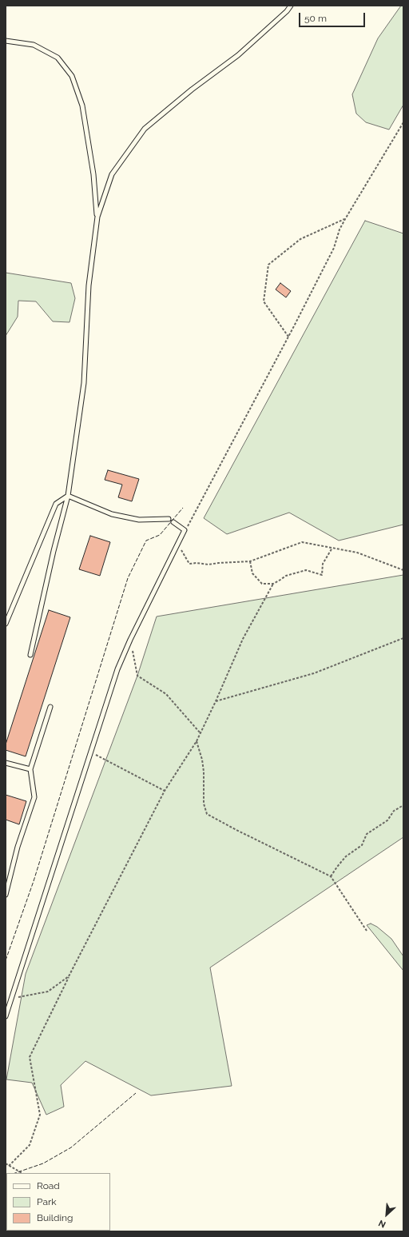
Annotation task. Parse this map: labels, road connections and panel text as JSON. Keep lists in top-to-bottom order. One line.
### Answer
{"legend":["Road","Park","Building"],"scale_bar":"50 m","north":"bottom left"}
